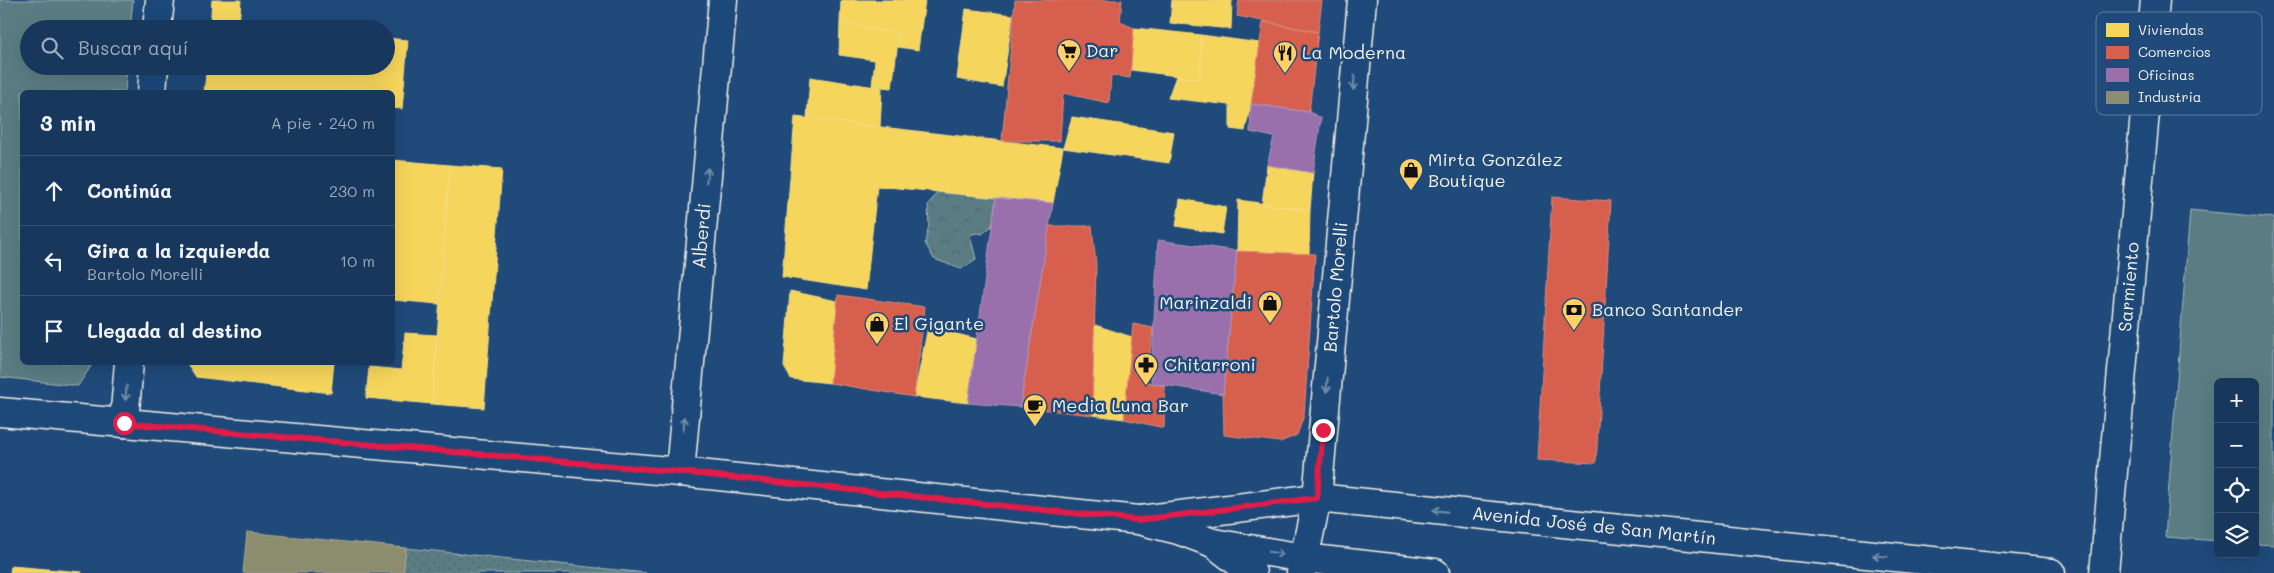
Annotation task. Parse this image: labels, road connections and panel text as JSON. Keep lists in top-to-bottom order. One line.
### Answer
{"streets":{"street":["Alberdi","Bartolo Morelli","Sarmiento","Avenida José de San Martín"]},"crossings":[["Alberdi","Avenida José de San Martín"],["Bartolo Morelli","Avenida José de San Martín"]],"one_way":["Alberdi","Bartolo Morelli"],"places":{"supermarket":["Dar"],"restaurant":["La Moderna"],"shop":["Mirta González Boutique","Marinzaldi","El Gigante"],"bank":["Banco Santander"],"pharmacy":["Chitarroni"],"cafe":["Media Luna Bar"]},"legend":["Viviendas","Comercios","Oficinas","Industria"],"page":{"search":"Buscar aquí","heading":["3 min","A pie · 240 m"],"list":[["Continúa","230 m"],["Gira a la izquierda","Bartolo Morelli","10 m"],"Llegada al destino"],"map_buttons":["+","−"]}}
